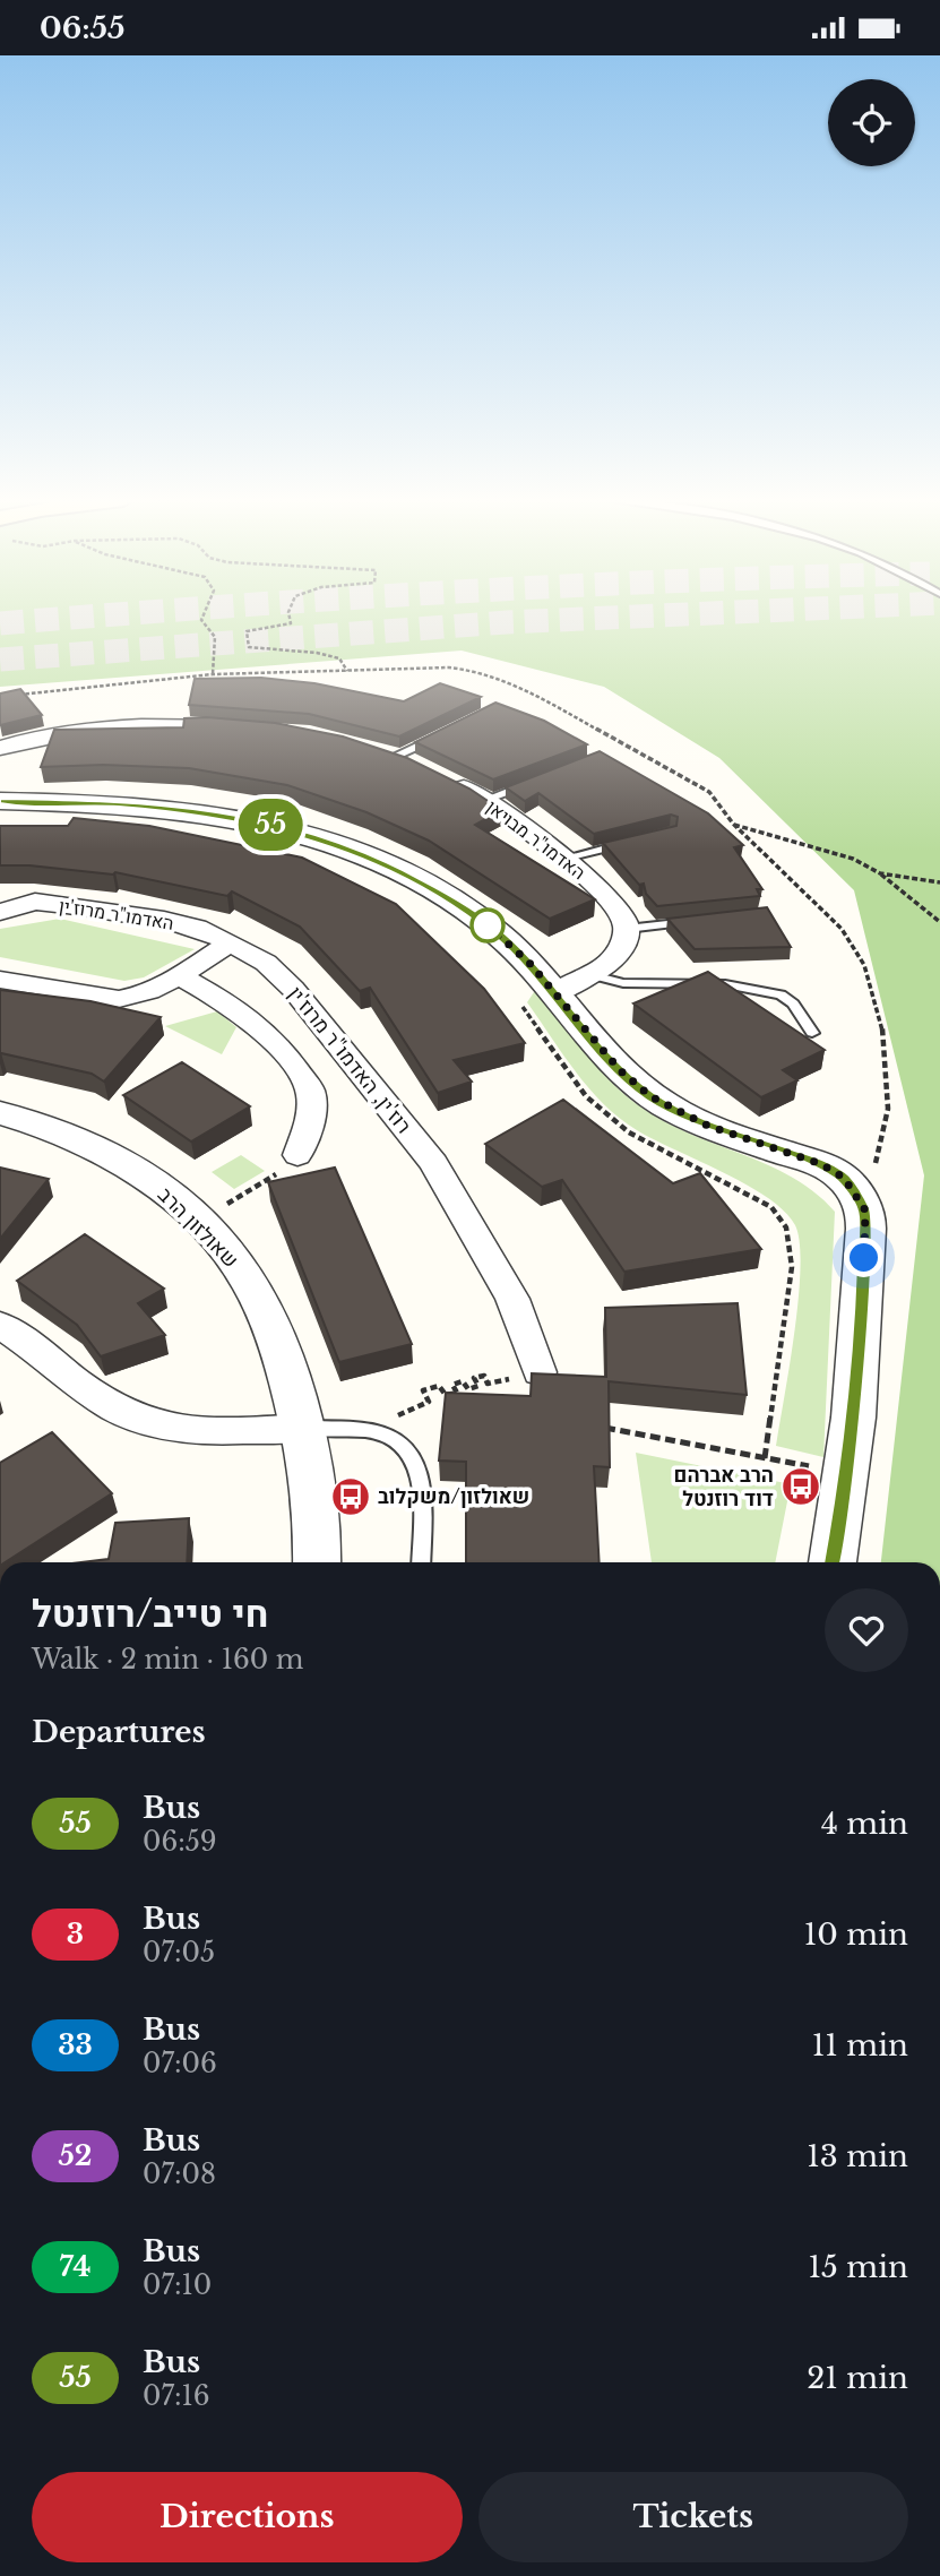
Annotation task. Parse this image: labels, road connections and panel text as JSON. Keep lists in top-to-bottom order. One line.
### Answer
{"streets":{"street":["האדמו\"ר מבויאן","האדמו\"ר מרוז'ין","רוז'ין, האדמו\"ר מרוז'ין","שאולזון הרב"]},"crossings":[["האדמו\"ר מרוז'ין","רוז'ין, האדמו\"ר מרוז'ין"]],"places":{"bus stop":["הרב אברהם דוד רוזנטל","שאולזון/משקלוב"]},"lines":["bus line 55"],"page":{"status":"06:55","on_map":"55","heading":[["חי טייב/רוזנטל","Walk · 2 min · 160 m"],"Departures"],"list":[{"mark":"55","name":"Bus","note":"06:59","value":"4 min"},{"mark":"3","name":"Bus","note":"07:05","value":"10 min"},{"mark":"33","name":"Bus","note":"07:06","value":"11 min"},{"mark":"52","name":"Bus","note":"07:08","value":"13 min"},{"mark":"74","name":"Bus","note":"07:10","value":"15 min"},{"mark":"55","name":"Bus","note":"07:16","value":"21 min"}],"buttons":["Directions","Tickets"]}}
